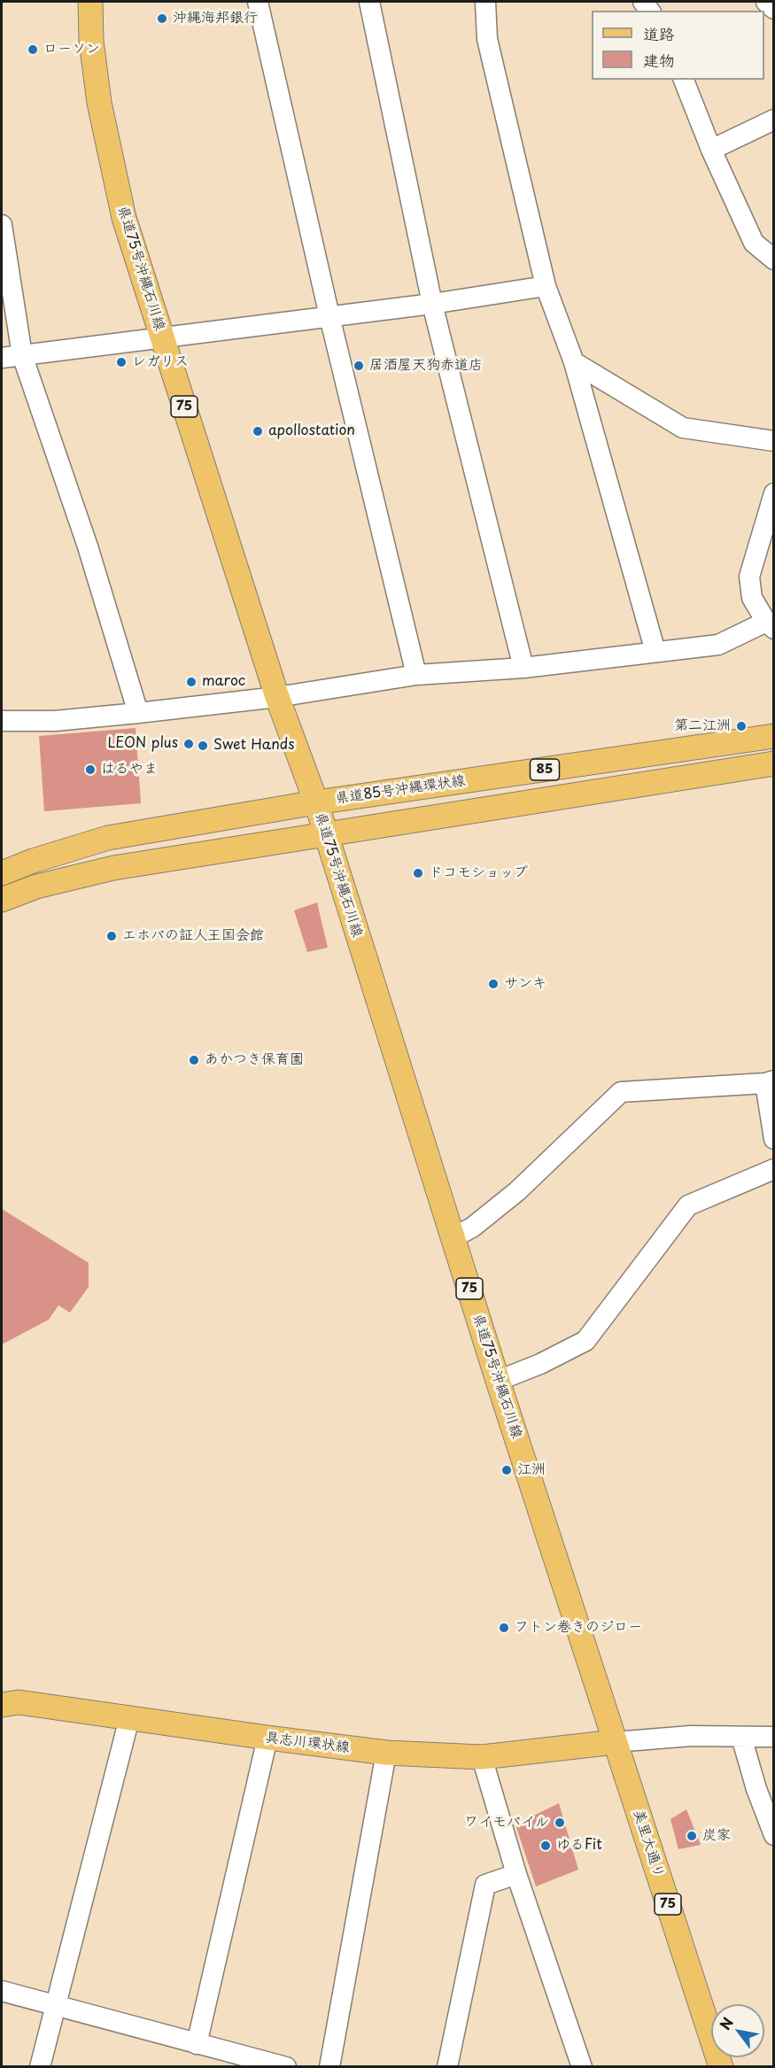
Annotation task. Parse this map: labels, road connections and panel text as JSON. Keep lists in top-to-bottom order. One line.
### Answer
{"streets":{"main road":["県道75号沖縄石川線","75","85","県道85号沖縄環状線","具志川環状線","美里大通り"]},"crossings":[["県道75号沖縄石川線","85"],["県道75号沖縄石川線","県道85号沖縄環状線"],["県道75号沖縄石川線","具志川環状線"],["県道75号沖縄石川線","美里大通り"],["具志川環状線","美里大通り"]],"places":["沖縄海邦銀行","ローソン","レガリス","居酒屋天狗赤道店","apollostation","maroc","第二江洲","LEON plus","Swet Hands","はるやま","ドコモショップ","エホバの証人王国会館","サンキ","あかつき保育園","江洲","フトン巻きのジロー","ワイモバイル","炭家","ゆるFit"],"legend":["道路","建物"],"north":"top left"}
